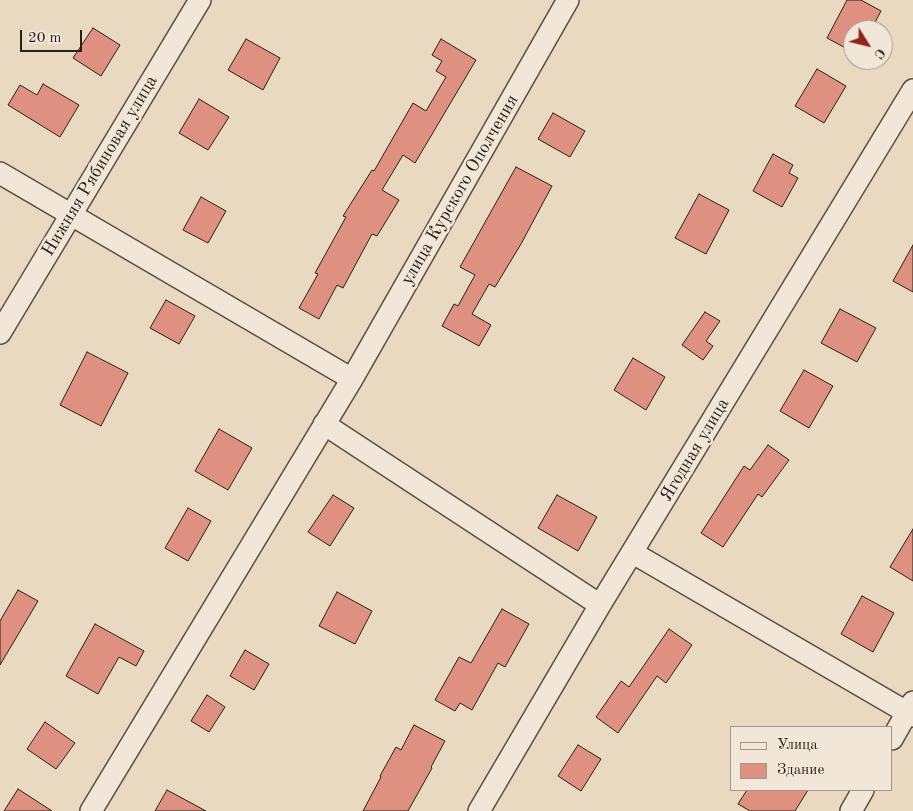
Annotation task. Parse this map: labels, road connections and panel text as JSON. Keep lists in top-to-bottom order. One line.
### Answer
{"streets":{"street":["Нижняя Рябиновая улица","улица Курского Ополчения","Ягодная улица"]},"legend":["Улица","Здание"],"scale_bar":"20 m","north":"bottom right"}
